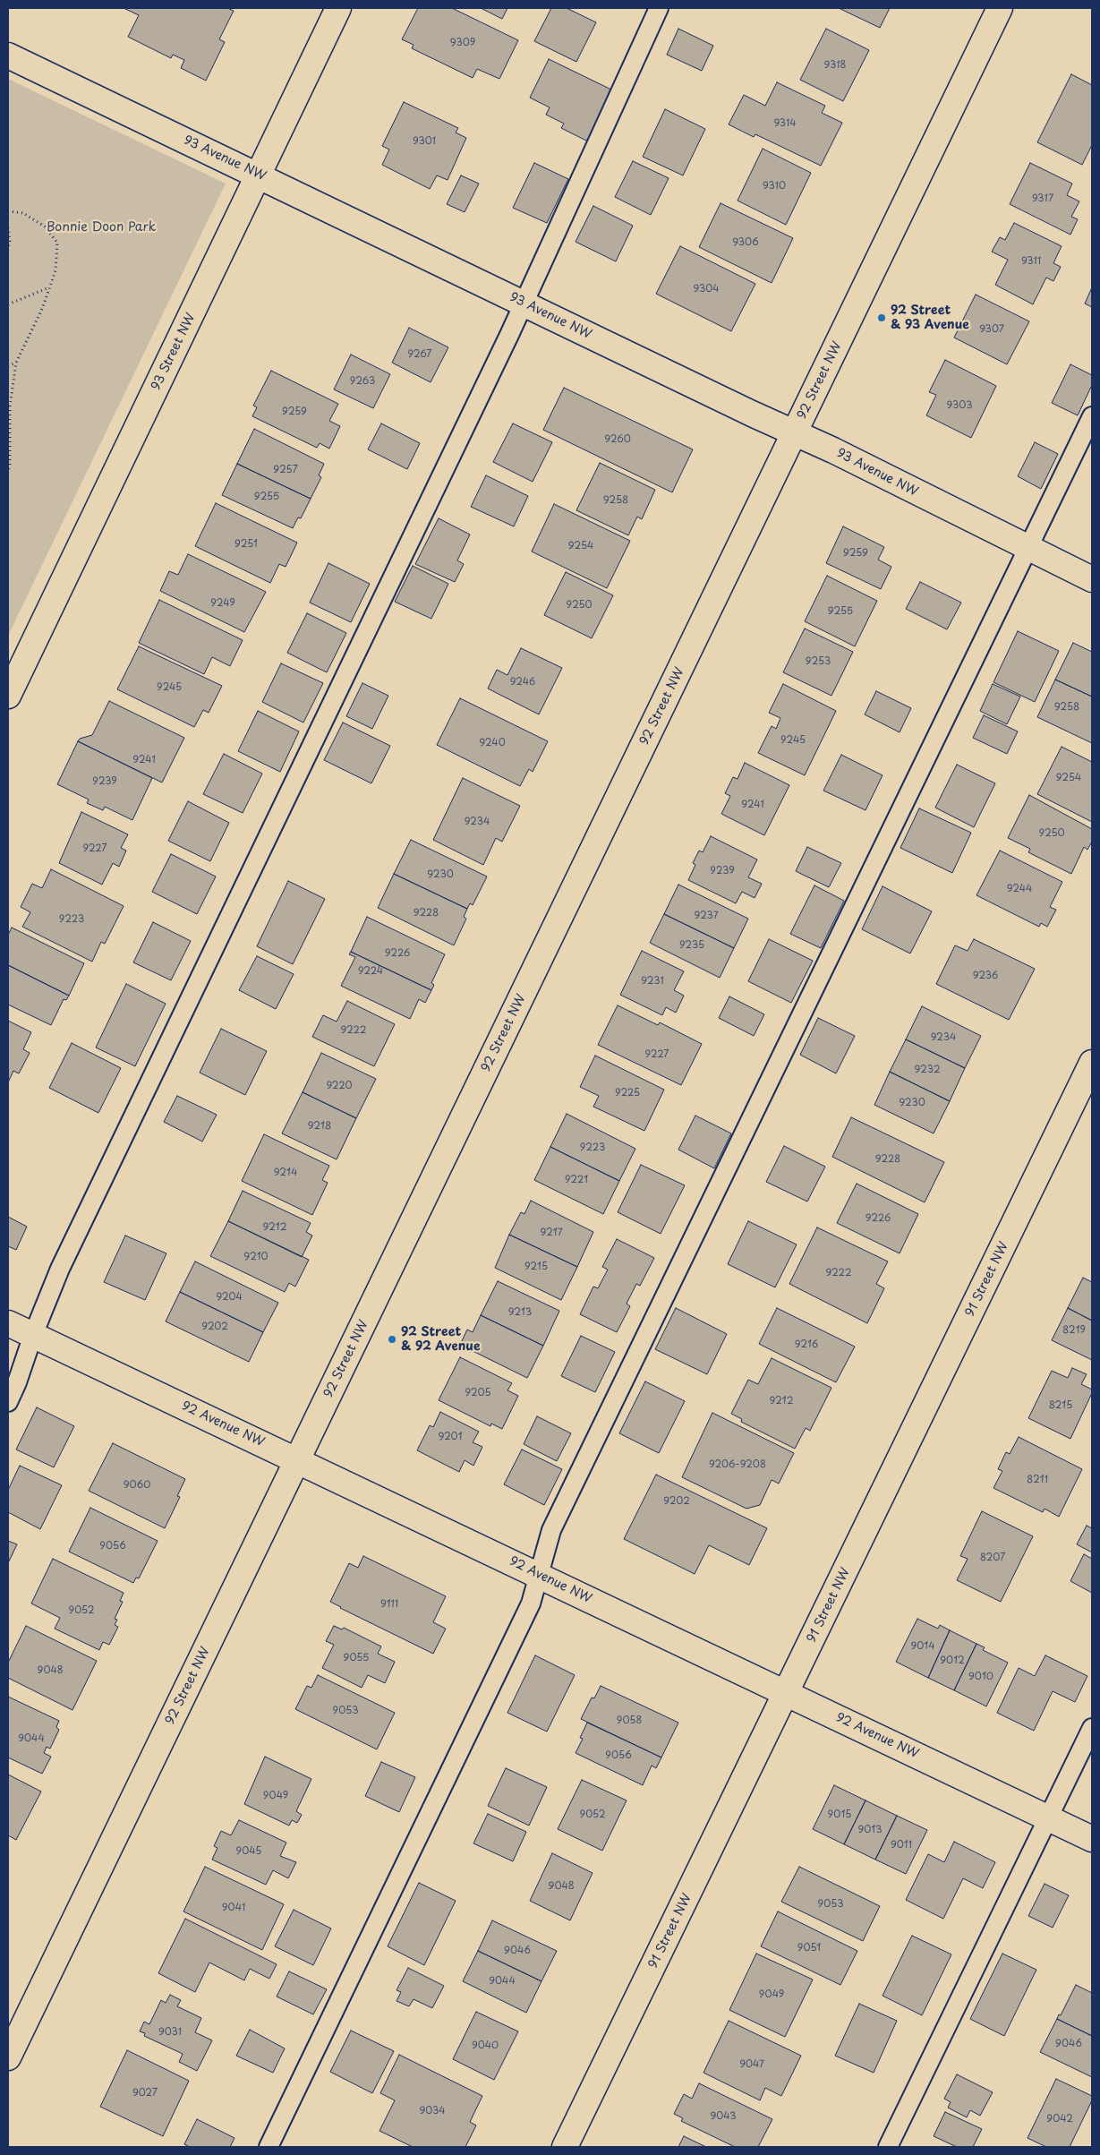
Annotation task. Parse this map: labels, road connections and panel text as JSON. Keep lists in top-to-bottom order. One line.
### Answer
{"streets":{"street":["93 Avenue NW","93 Street NW","92 Street NW","91 Street NW","92 Avenue NW"]},"crossings":[["93 Avenue NW","93 Street NW"],["93 Avenue NW","92 Street NW"],["92 Street NW","92 Avenue NW"],["91 Street NW","92 Avenue NW"]],"parks":["Bonnie Doon Park"],"places":["92 Street & 93 Avenue","92 Street & 92 Avenue"],"house_numbers":["9309","9318","9314","9301","9310","9317","9306","9311","9304","9307","9267","9263","9303","9259","9260","9257","9255","9258","9251","9254","9259","9249","9250","9255","9253","9246","9245","9258","9245","9240","9241","9254","9239","9241","9234","9250","9227","9239","9230","9244","9228","9237","9223","9235","9226","9224","9236","9231","9222","9234","9227","9232","9220","9225","9230","9218","9223","9228","9214","9221","9226","9212","9217","9210","9215","9222","9204","9213","9202","8219","9216","9205","9212","8215","9201","9206-9208","8211","9060","9202","9056","8207","9111","9052","9014","9055","9012","9048","9010","9053","9058","9044","9056","9049","9052","9015","9013","9011","9045","9048","9053","9041","9051","9046","9044","9049","9031","9046","9040","9047","9027","9034","9043","9042"]}
